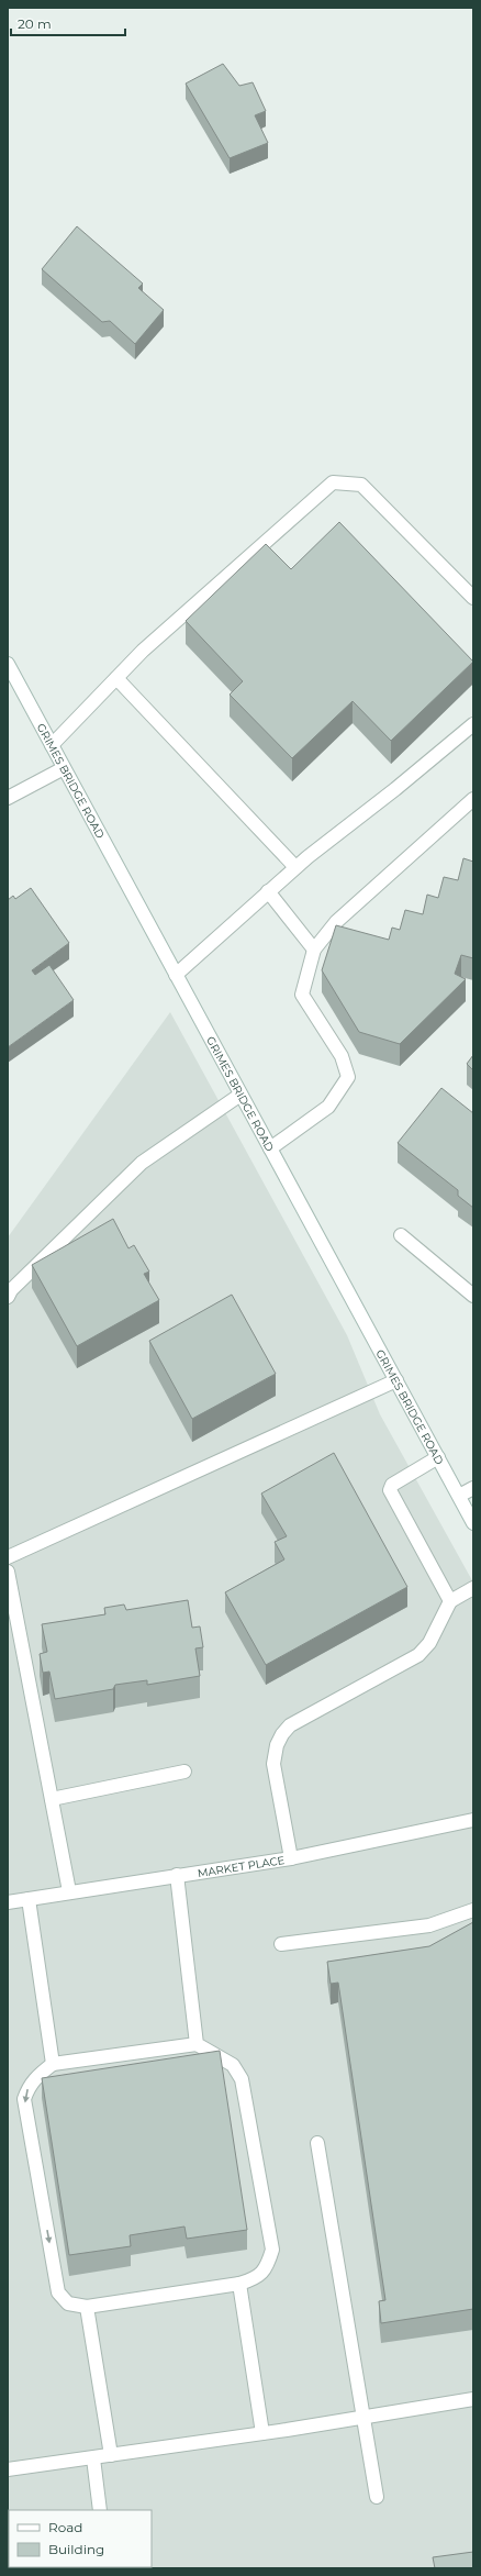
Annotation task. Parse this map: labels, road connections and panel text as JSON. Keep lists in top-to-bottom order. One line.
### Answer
{"streets":{"street":["GRIMES BRIDGE ROAD","MARKET PLACE"]},"legend":["Road","Building"],"scale_bar":"20 m"}
